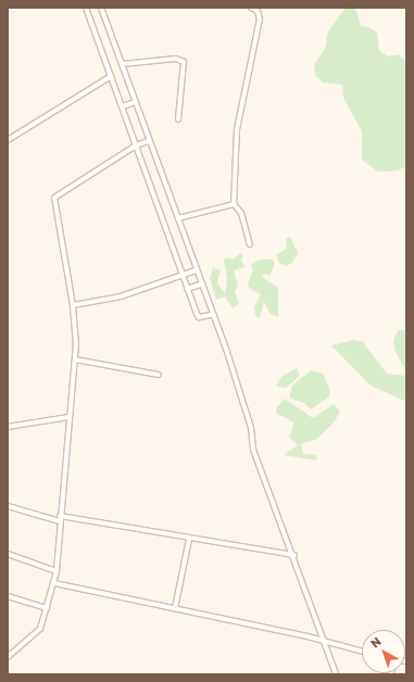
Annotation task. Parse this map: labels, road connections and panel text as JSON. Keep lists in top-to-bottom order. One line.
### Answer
{"north":"top left"}
